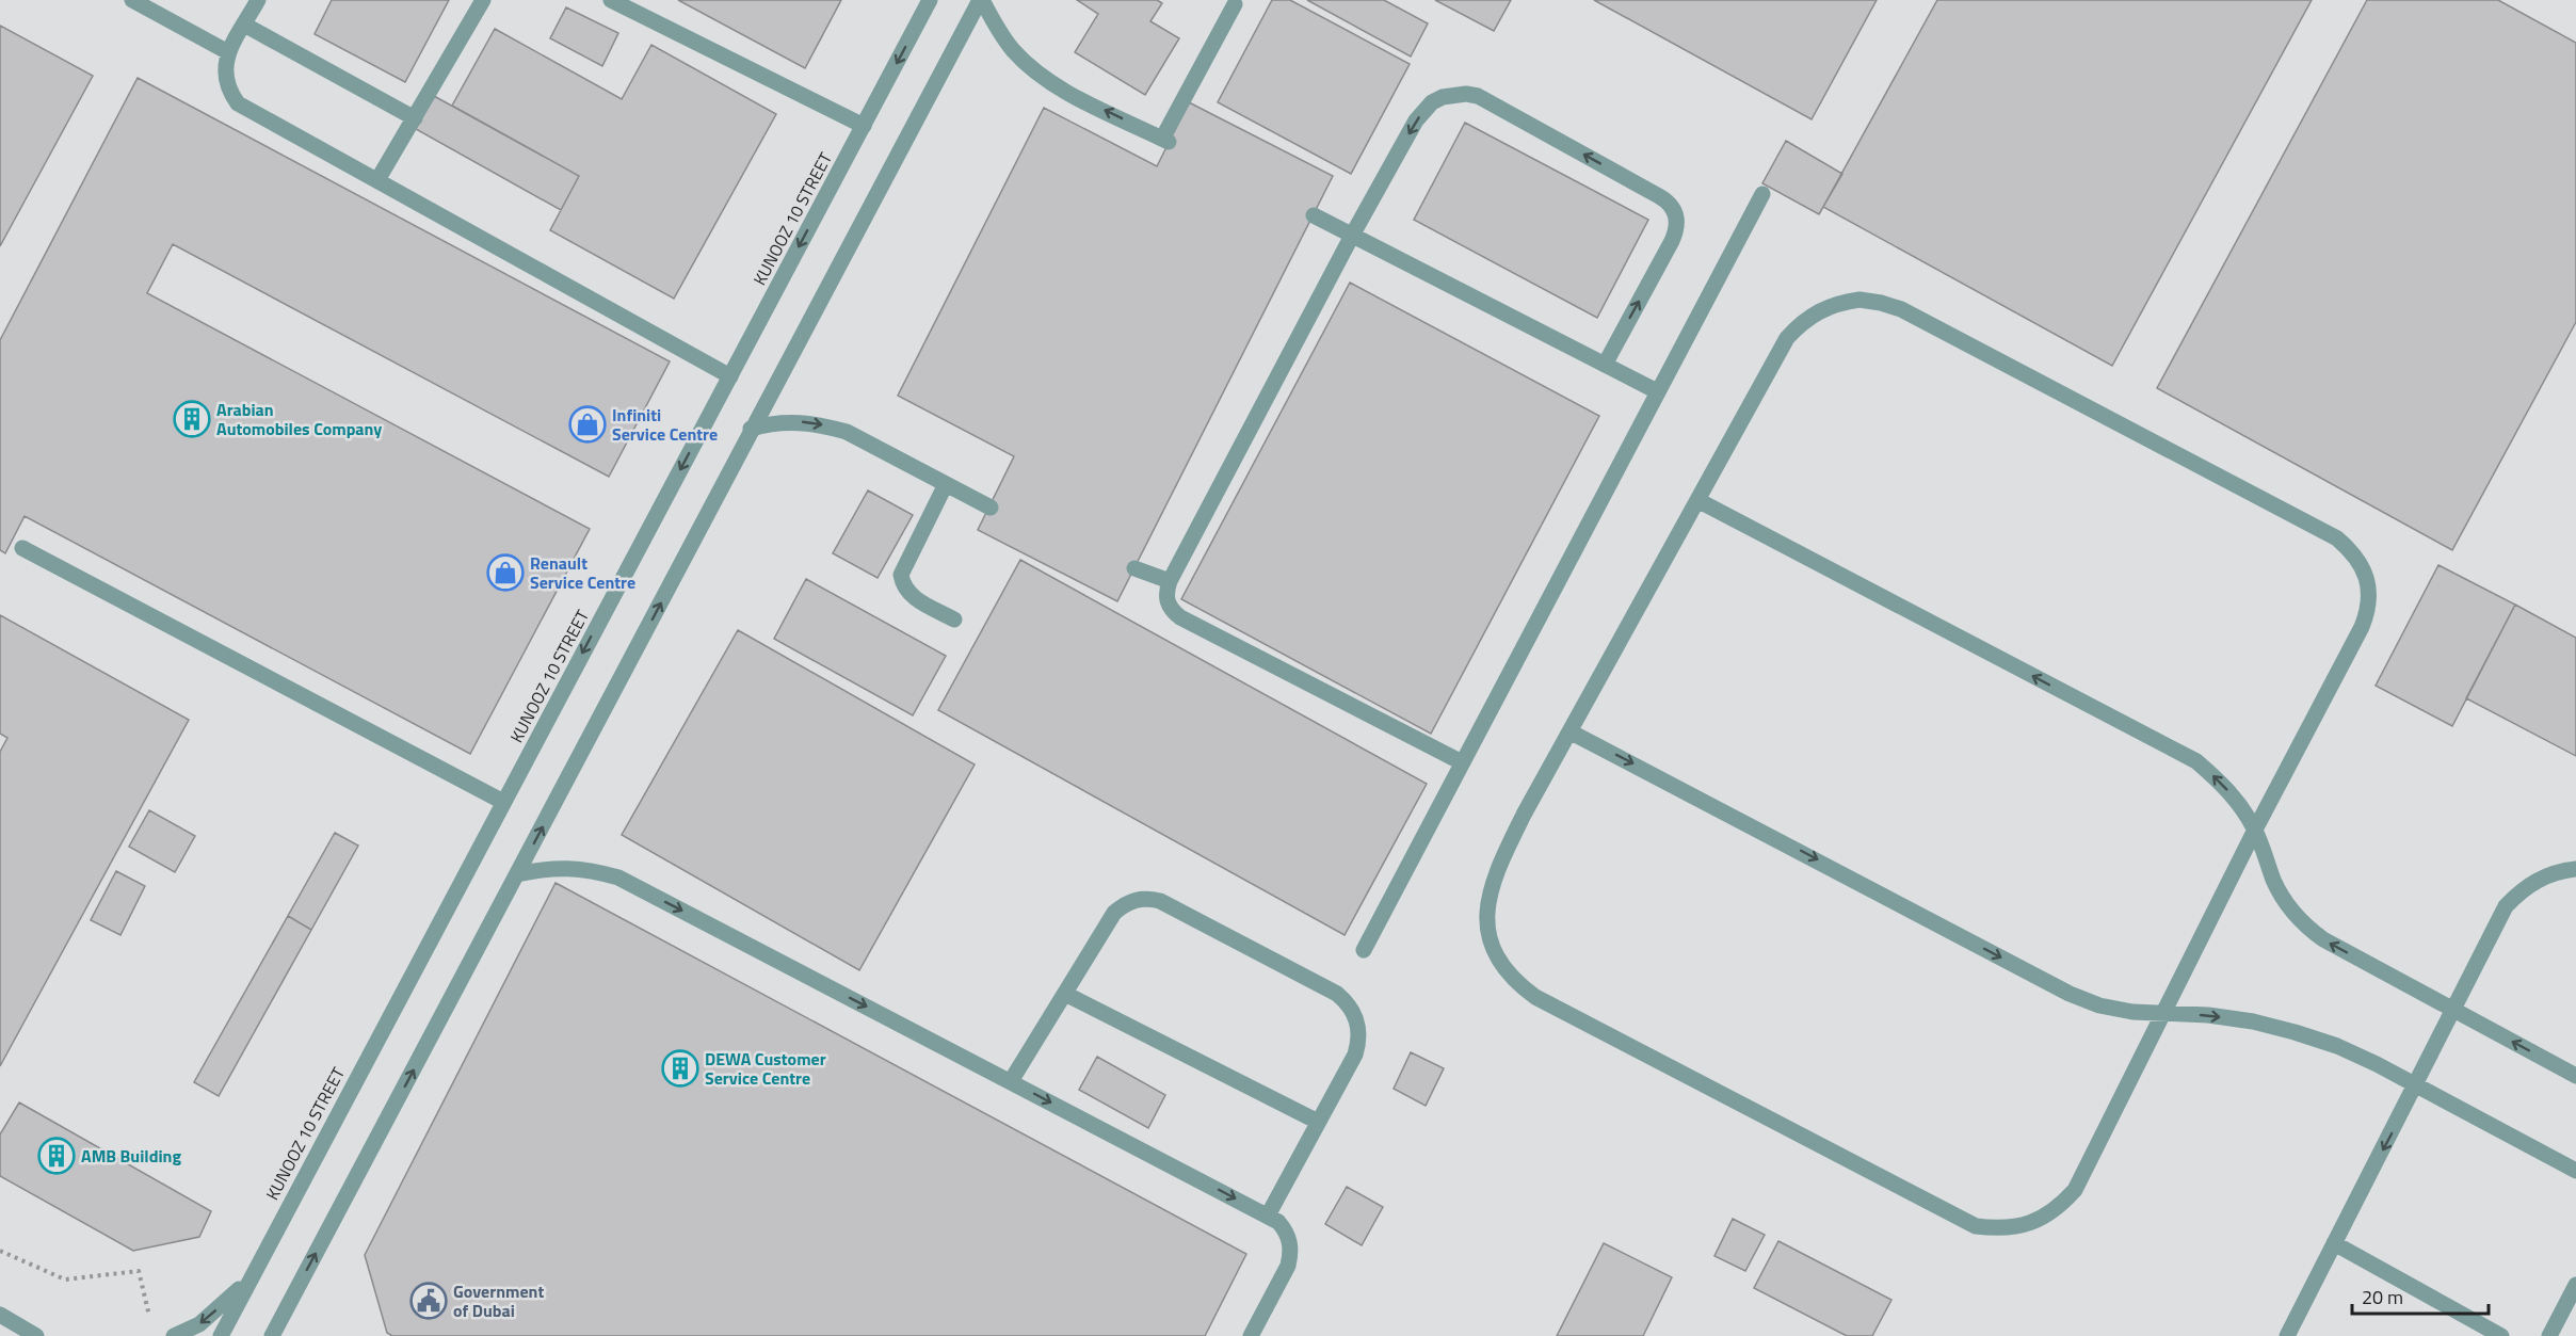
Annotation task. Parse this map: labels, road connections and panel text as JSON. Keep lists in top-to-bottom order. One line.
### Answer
{"streets":{"street":["KUNOOZ 10 STREET"]},"places":{"building":["Arabian Automobiles Company","DEWA Customer Service Centre","AMB Building"],"shop":["Infiniti Service Centre","Renault Service Centre"],"public building":["Government of Dubai"]},"scale_bar":"20 m"}
